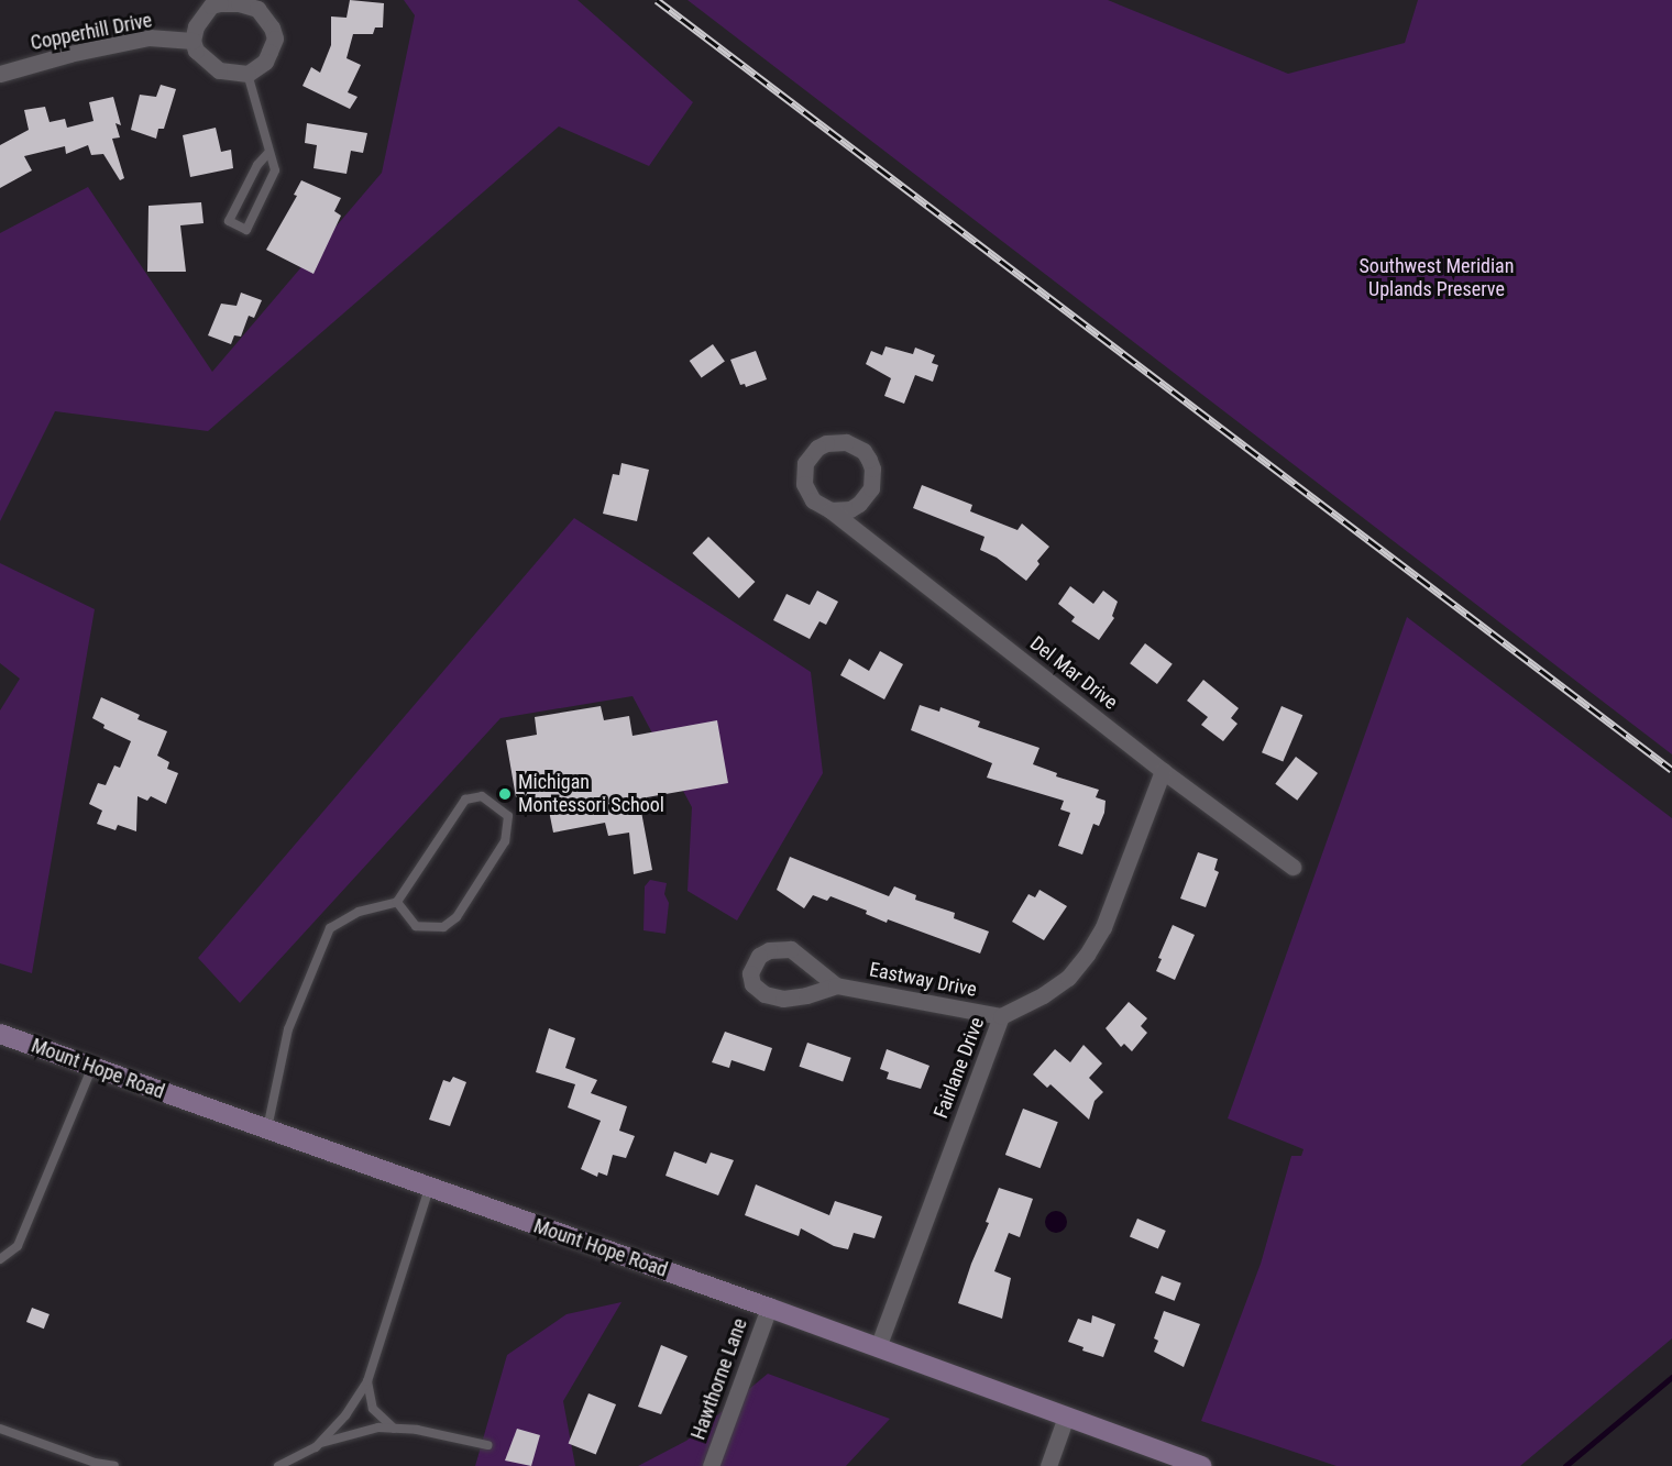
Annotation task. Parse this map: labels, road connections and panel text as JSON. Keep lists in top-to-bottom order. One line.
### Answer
{"streets":{"street":["Copperhill Drive","Del Mar Drive","Eastway Drive","Fairlane Drive","Mount Hope Road","Hawthorne Lane"]},"crossings":[["Del Mar Drive","Fairlane Drive"],["Eastway Drive","Fairlane Drive"],["Fairlane Drive","Mount Hope Road"],["Mount Hope Road","Hawthorne Lane"]],"parks":["Southwest Meridian Uplands Preserve"],"places":["Michigan Montessori School"]}
